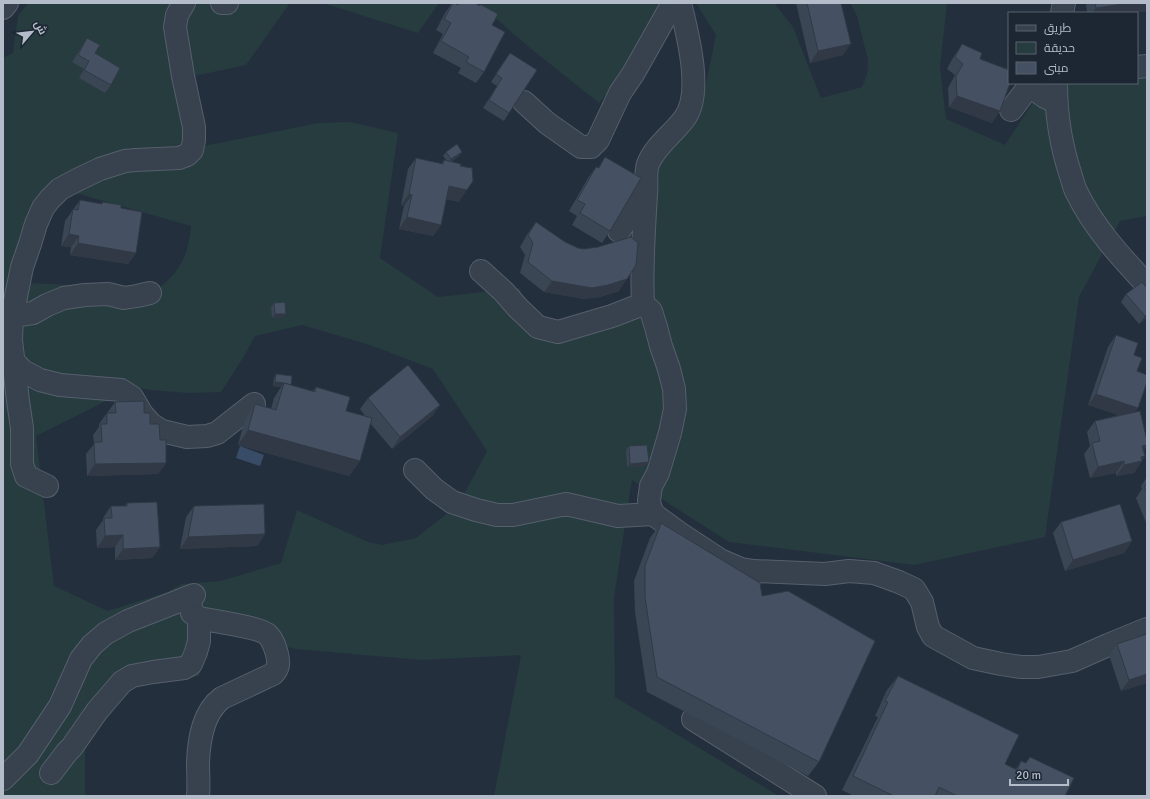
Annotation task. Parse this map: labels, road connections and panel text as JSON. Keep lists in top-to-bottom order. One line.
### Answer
{"legend":["طريق","حديقة","مبنى"],"scale_bar":"20 m","north":"top right"}
